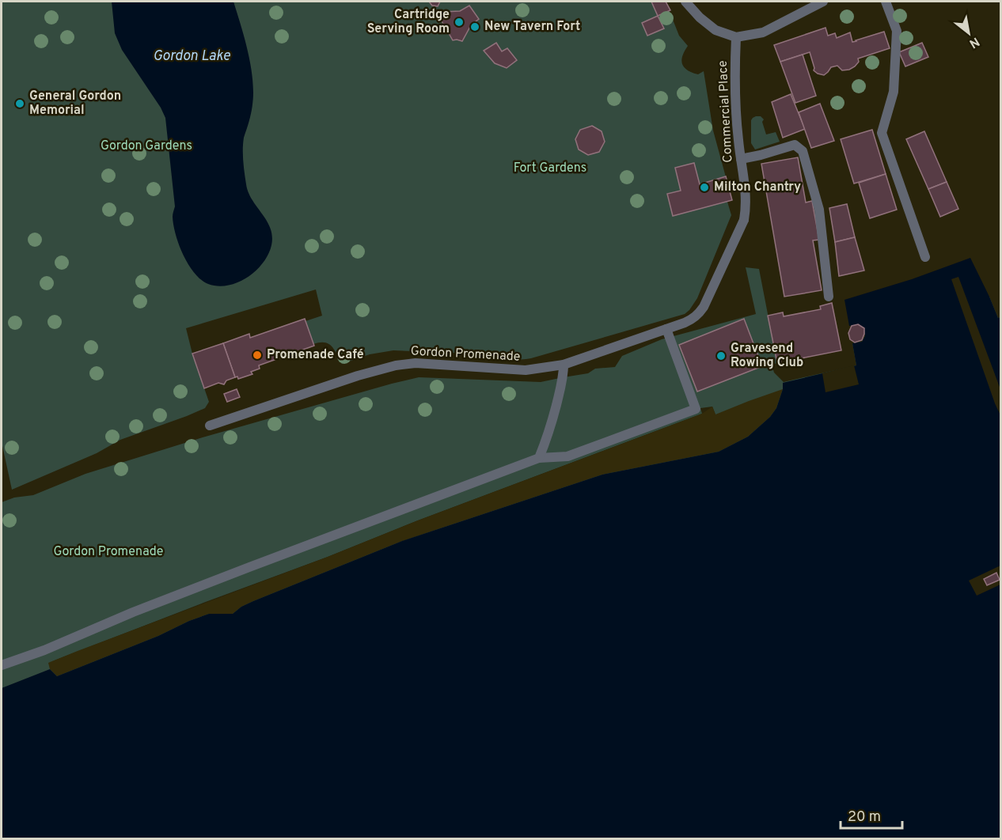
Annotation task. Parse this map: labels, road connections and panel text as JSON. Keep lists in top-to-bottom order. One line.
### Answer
{"streets":{"street":["Commercial Place","Gordon Promenade"]},"crossings":[["Commercial Place","Gordon Promenade"]],"water":["Gordon Lake"],"parks":["Gordon Gardens","Fort Gardens","Gordon Promenade"],"places":["Cartridge Serving Room","New Tavern Fort","General Gordon Memorial","Milton Chantry","Promenade Café","Gravesend Rowing Club"],"scale_bar":"20 m","north":"bottom right"}
